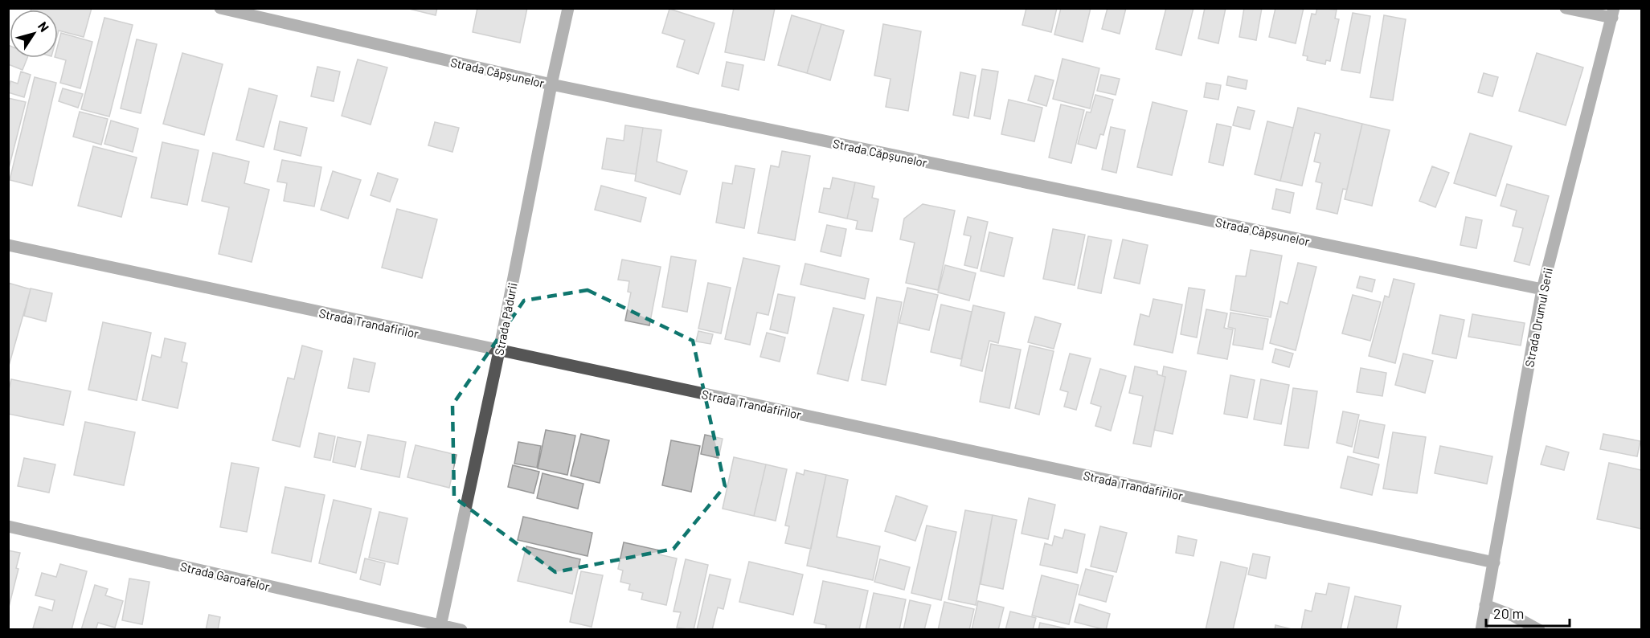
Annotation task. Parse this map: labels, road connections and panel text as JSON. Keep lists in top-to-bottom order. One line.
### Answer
{"streets":{"street":["Strada Căpșunelor","Strada Drumul Serii","Strada Pădurii","Strada Trandafirilor","Strada Garoafelor"]},"crossings":[["Strada Căpșunelor","Strada Drumul Serii"],["Strada Căpșunelor","Strada Pădurii"],["Strada Drumul Serii","Strada Trandafirilor"],["Strada Pădurii","Strada Trandafirilor"],["Strada Pădurii","Strada Garoafelor"]],"scale_bar":"20 m","north":"top right"}
